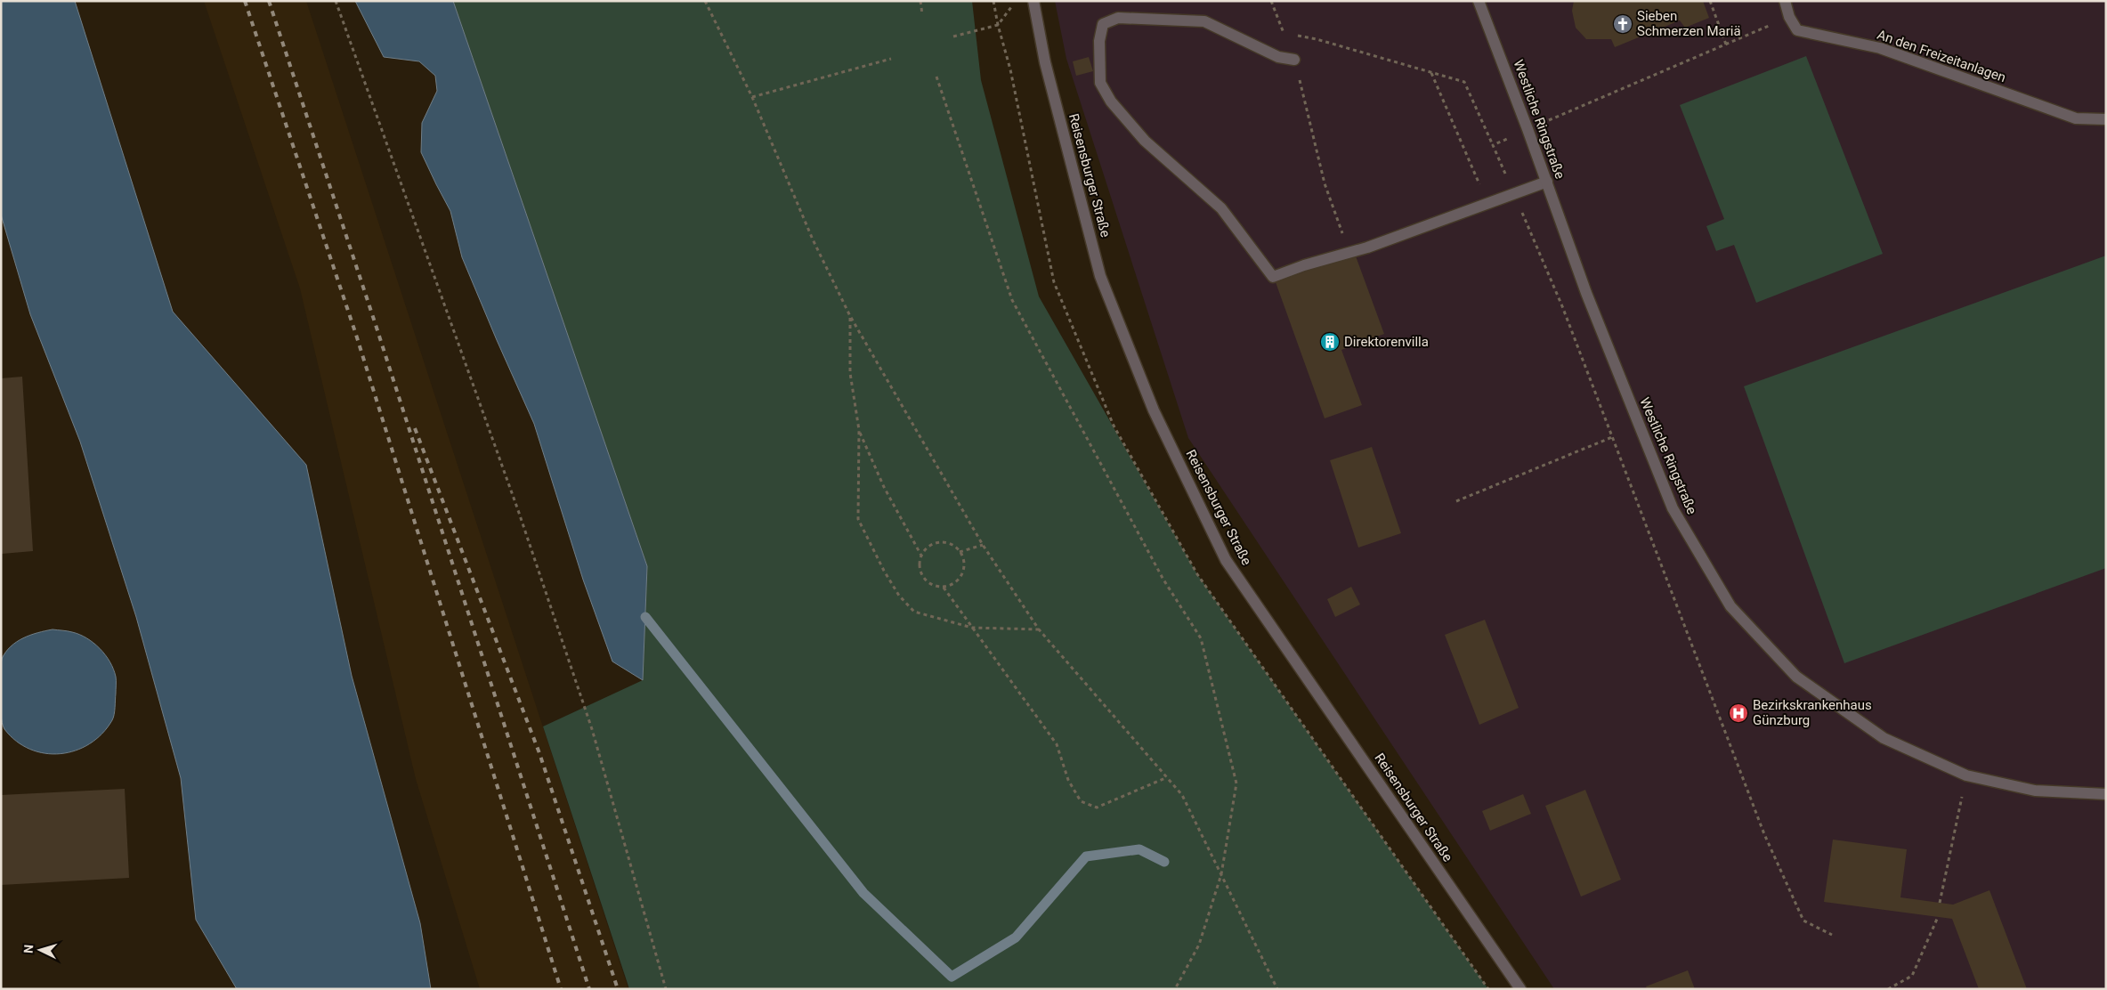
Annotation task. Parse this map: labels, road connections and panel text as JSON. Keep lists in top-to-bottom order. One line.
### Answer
{"streets":{"street":["An den Freizeitanlagen","Westliche Ringstraße","Reisensburger Straße"]},"places":{"church":["Sieben Schmerzen Mariä"],"building":["Direktorenvilla"],"hospital":["Bezirkskrankenhaus Günzburg"]},"north":"left"}
